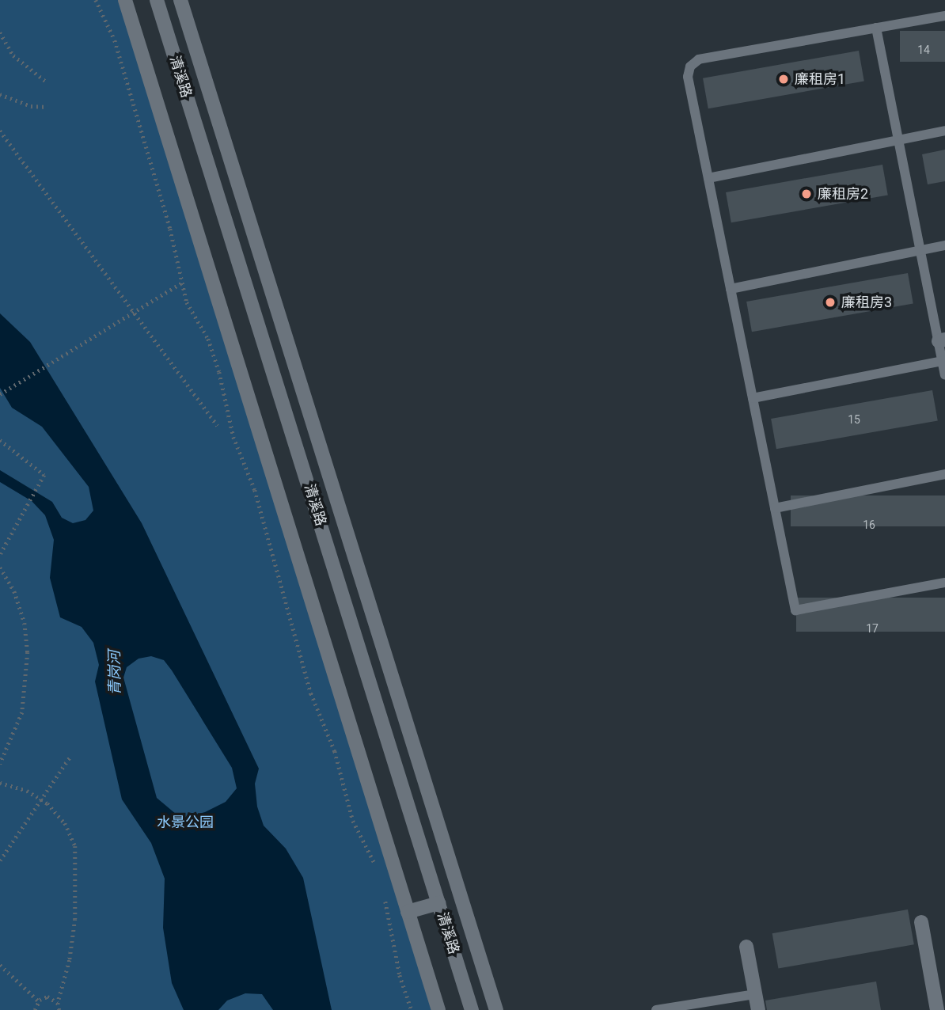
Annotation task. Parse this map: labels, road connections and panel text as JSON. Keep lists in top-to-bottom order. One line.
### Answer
{"streets":{"main road":["清溪路"]},"water":["青岗河"],"parks":["水景公园"],"places":["廉租房1","廉租房2","廉租房3"],"house_numbers":["14","15","16","17"]}
